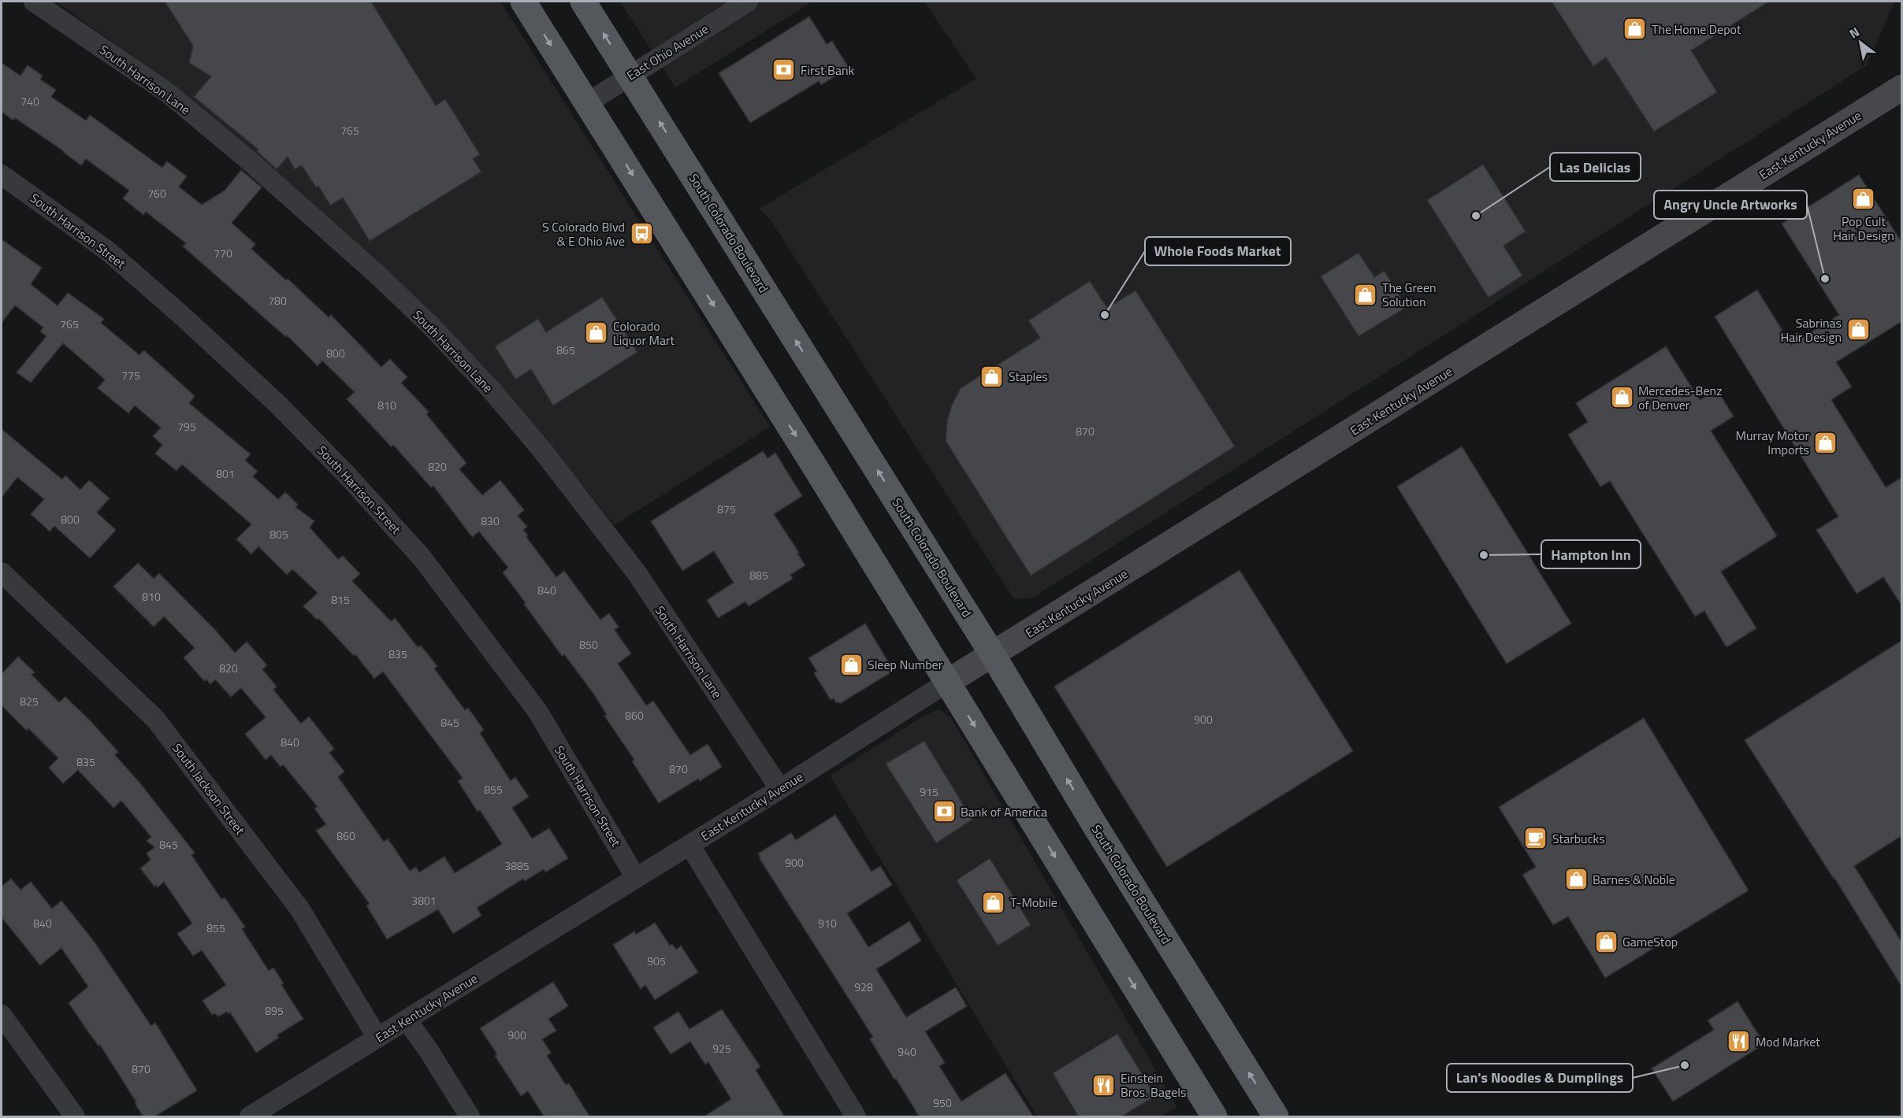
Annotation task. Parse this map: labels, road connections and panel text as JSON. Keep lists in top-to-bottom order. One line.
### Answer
{"streets":{"main road":["South Colorado Boulevard"],"street":["East Ohio Avenue","South Harrison Lane","East Kentucky Avenue","South Harrison Street","South Jackson Street"]},"crossings":[["East Ohio Avenue","South Colorado Boulevard"],["South Harrison Lane","East Kentucky Avenue"],["East Kentucky Avenue","South Harrison Street"],["East Kentucky Avenue","South Colorado Boulevard"],["East Kentucky Avenue","South Jackson Street"]],"places":{"shop":["The Home Depot","Pop Cult Hair Design","The Green Solution","Sabrinas Hair Design","Colorado Liquor Mart","Staples","Mercedes-Benz of Denver","Murray Motor Imports","Sleep Number","Barnes & Noble","T-Mobile","GameStop"],"bank":["First Bank","Bank of America"],"other":["Las Delicias","Angry Uncle Artworks","Whole Foods Market","Hampton Inn","Lan's Noodles & Dumplings"],"bus stop":["S Colorado Blvd & E Ohio Ave"],"cafe":["Starbucks"],"restaurant":["Mod Market","Einstein Bros. Bagels"]},"house_numbers":["740","765","760","770","780","765","865","800","775","810","795","870","820","801","875","800","830","805","885","840","810","815","850","835","820","825","860","900","845","840","835","870","855","915","860","845","900","3885","3801","840","910","855","905","928","895","900","925","940","870","950"],"north":"top left"}
